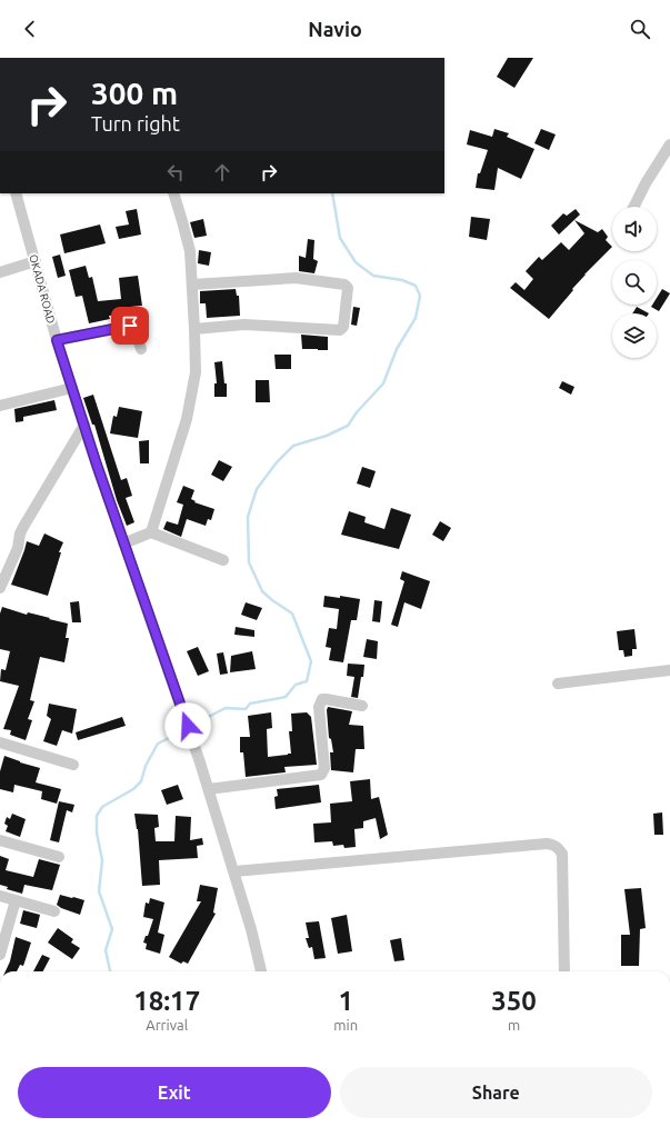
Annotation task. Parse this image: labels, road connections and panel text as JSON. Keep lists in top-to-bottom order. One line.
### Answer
{"streets":{"street":["OKADA ROAD"]},"page":{"header":"Navio","turn":["300 m","Turn right"],"eta":["18:17","Arrival","1","min","350","m"],"buttons":["Exit","Share"]}}
